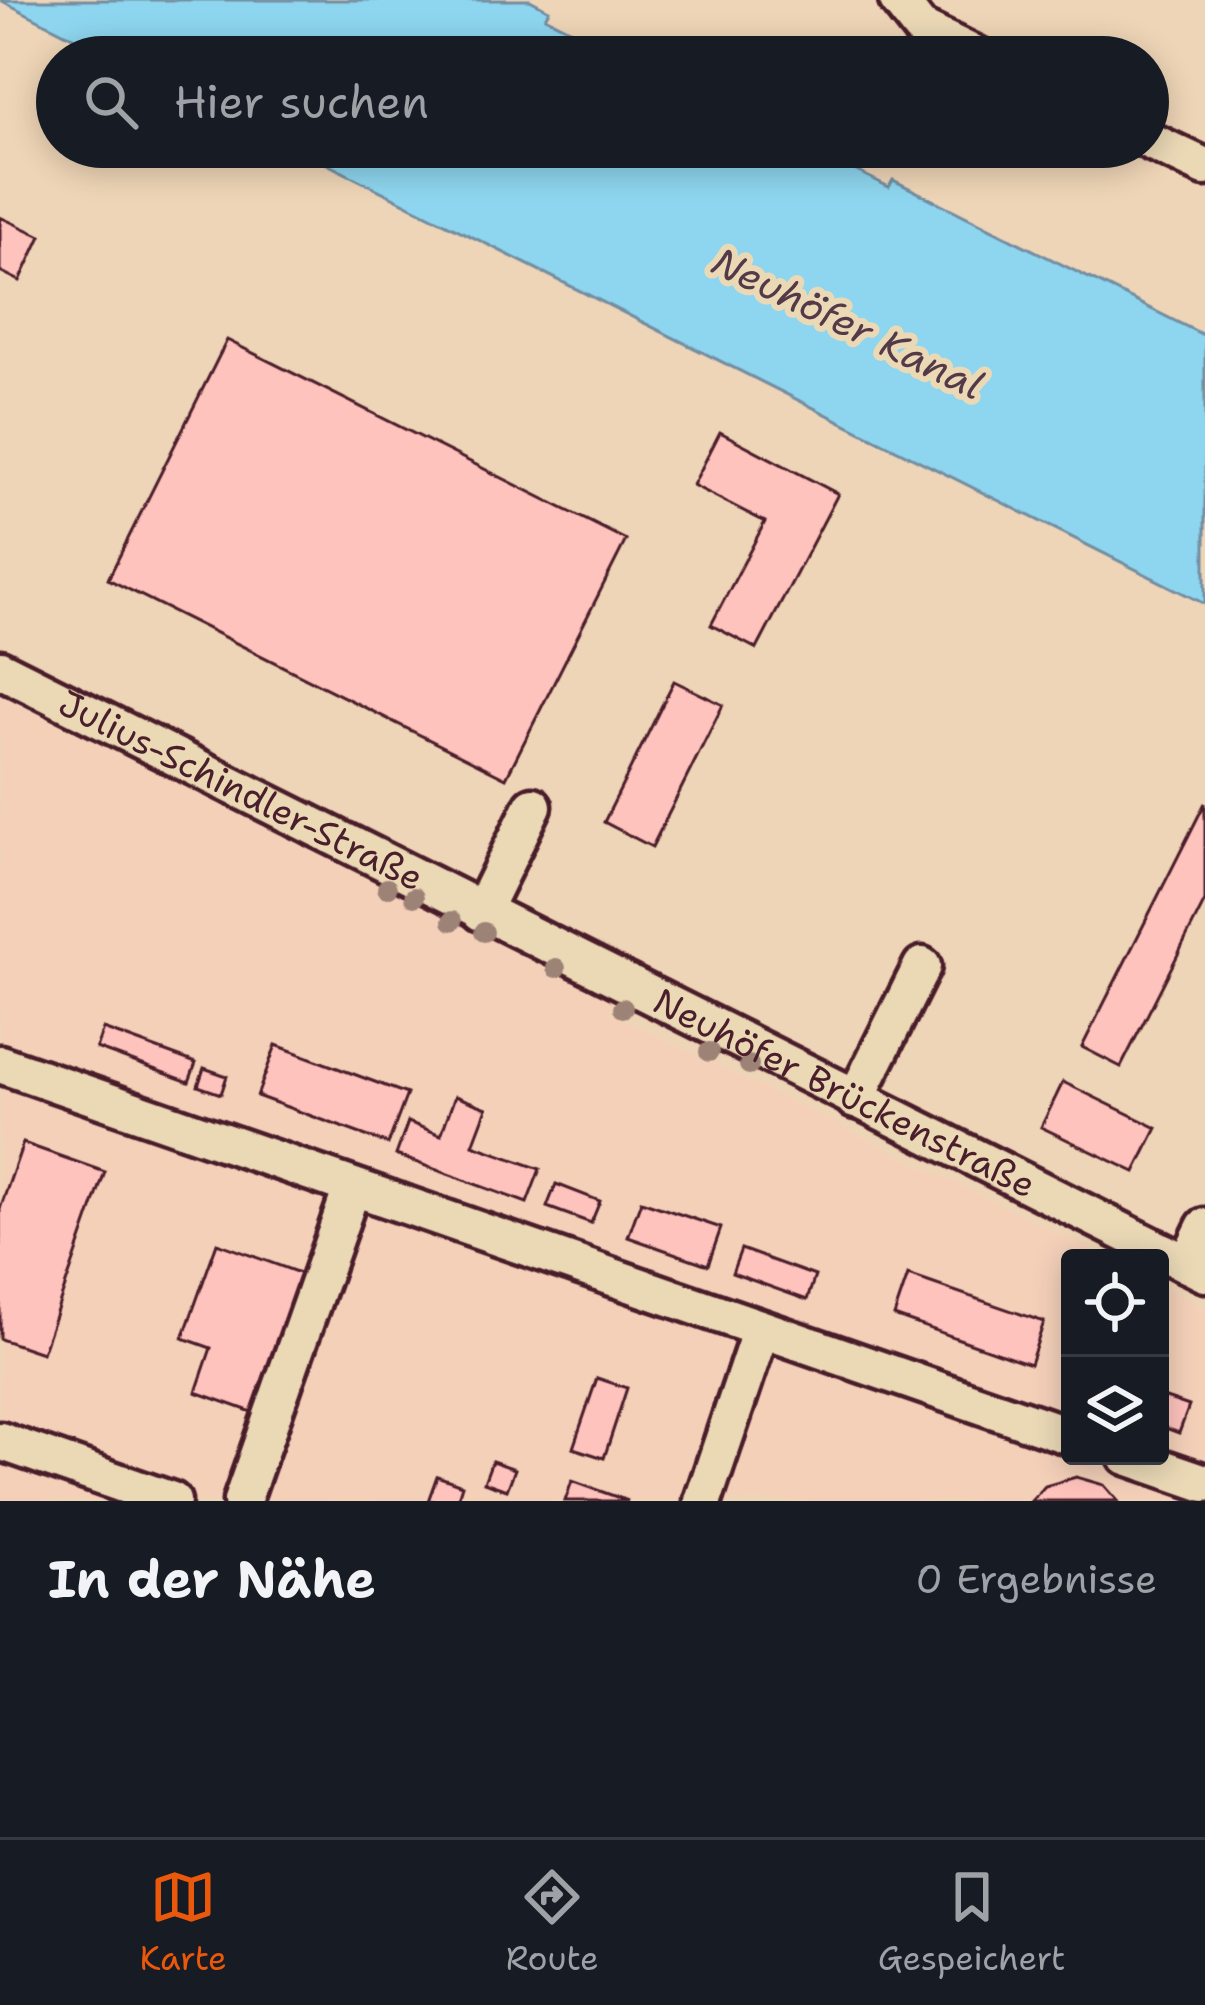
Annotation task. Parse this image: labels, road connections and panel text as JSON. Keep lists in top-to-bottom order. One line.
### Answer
{"streets":{"street":["Julius-Schindler-Straße","Neuhöfer Brückenstraße"]},"crossings":[["Julius-Schindler-Straße","Neuhöfer Brückenstraße"]],"water":["Neuhöfer Kanal"],"page":{"search":"Hier suchen","heading":["In der Nähe","0 Ergebnisse"],"nav":["Karte","Route","Gespeichert"]}}
